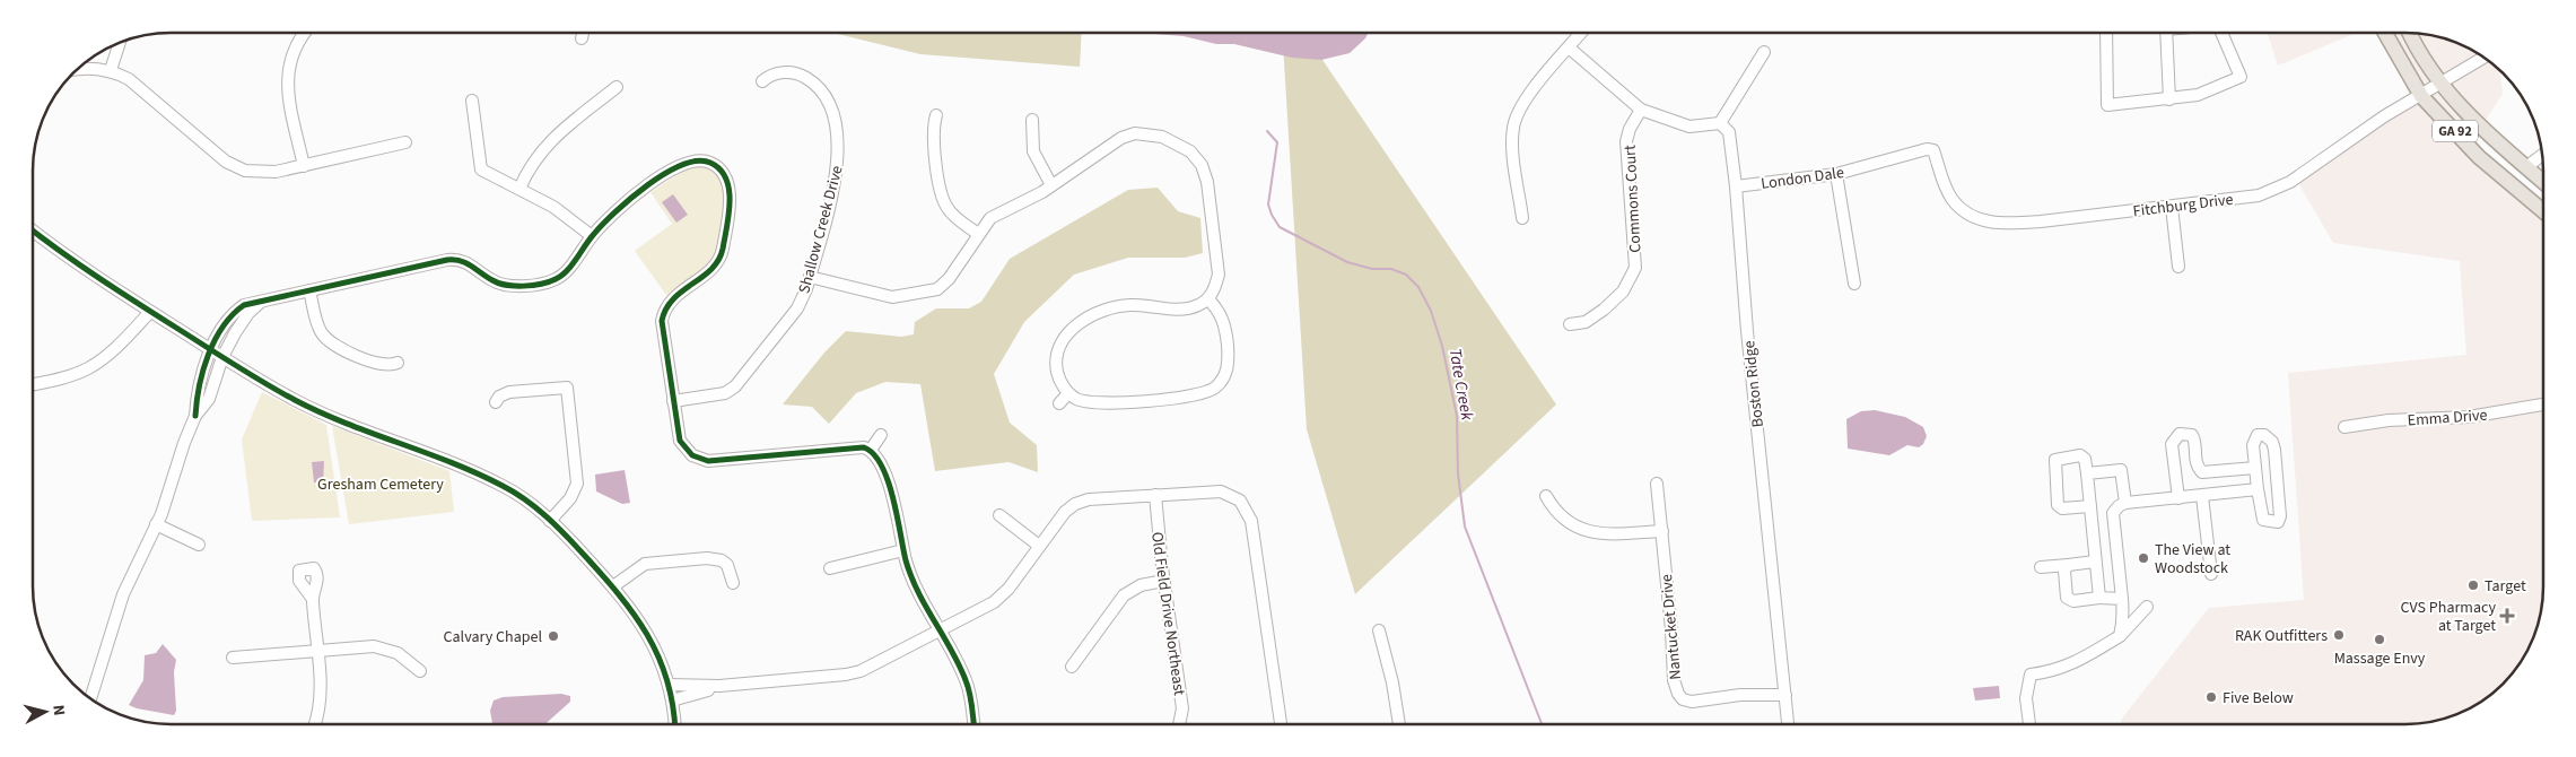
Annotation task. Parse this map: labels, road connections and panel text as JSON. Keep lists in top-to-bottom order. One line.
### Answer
{"streets":{"main road":["GA 92"],"street":["London Dale","Commons Court","Fitchburg Drive","Shallow Creek Drive","Boston Ridge","Emma Drive","Old Field Drive Northeast","Nantucket Drive"]},"crossings":[["GA 92","Fitchburg Drive"],["London Dale","Fitchburg Drive"],["London Dale","Boston Ridge"],["Boston Ridge","Nantucket Drive"]],"water":["Tate Creek"],"parks":["Gresham Cemetery"],"places":{"other":["The View at Woodstock","Target","RAK Outfitters","Calvary Chapel","Massage Envy","Five Below"],"health":["CVS Pharmacy at Target"]},"north":"right"}
